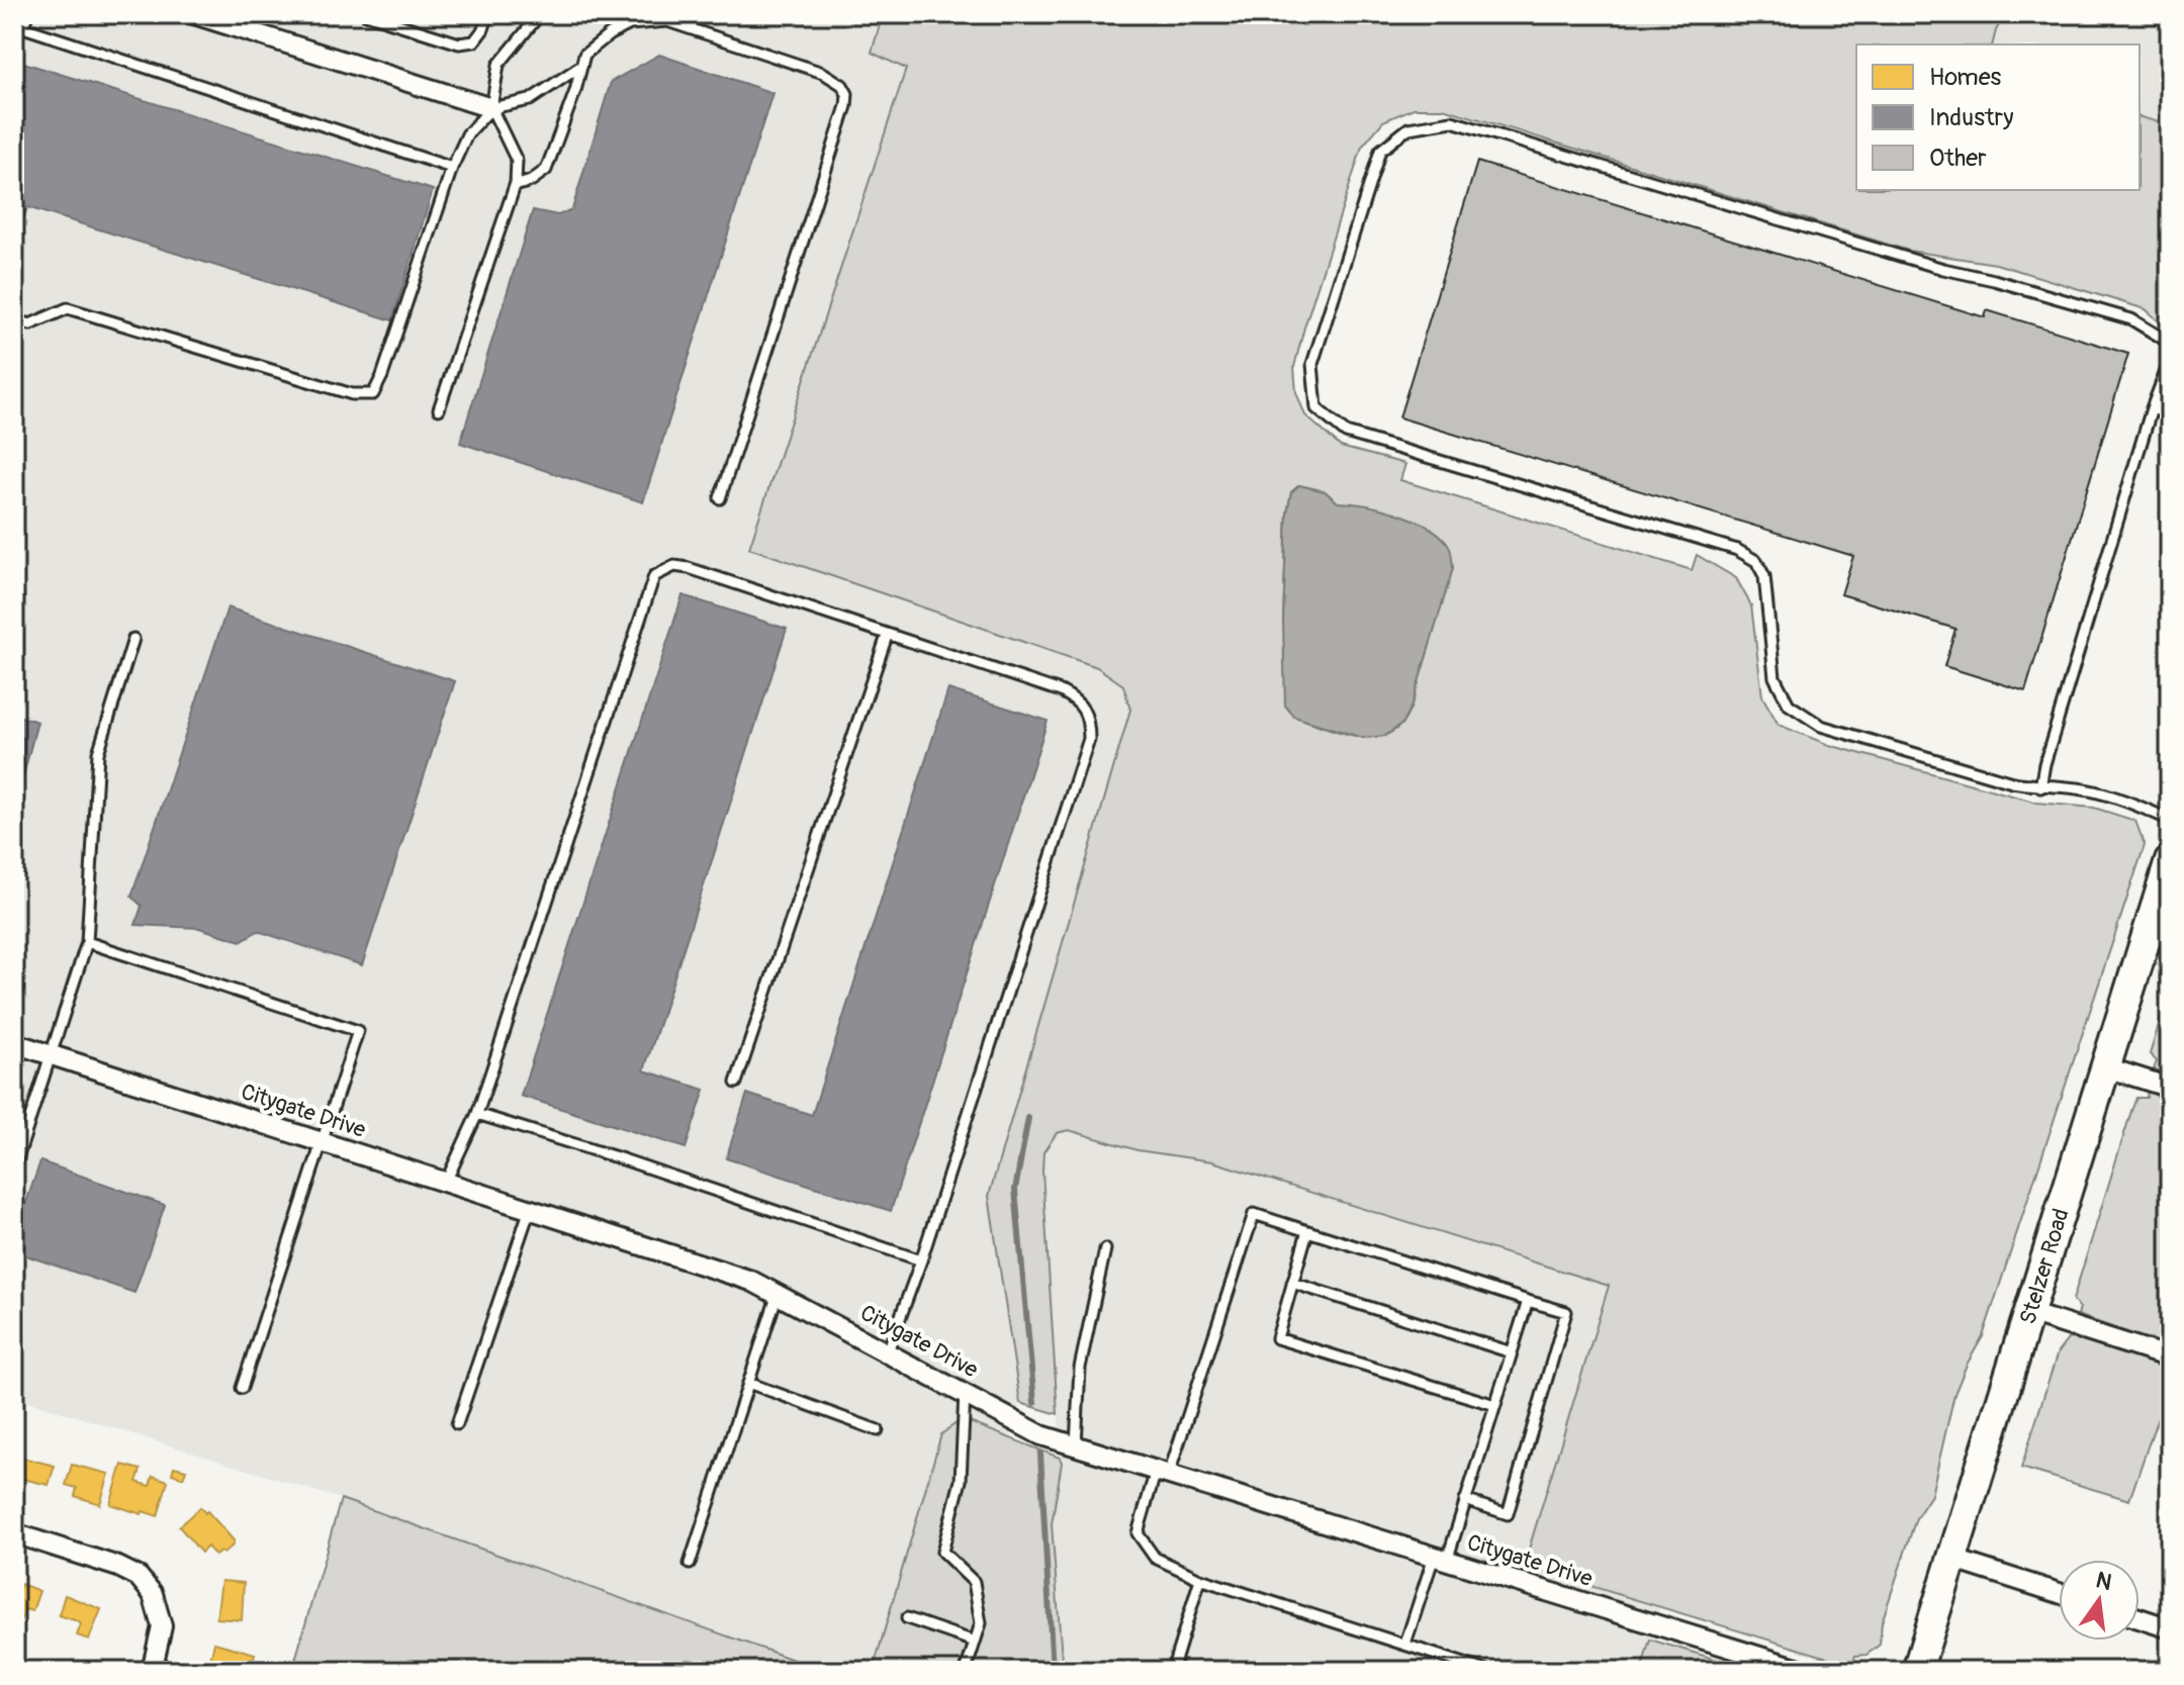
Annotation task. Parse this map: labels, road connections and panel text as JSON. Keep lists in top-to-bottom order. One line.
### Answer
{"streets":{"main road":["Stelzer Road"],"street":["Citygate Drive"]},"legend":["Homes","Industry","Other"],"north":"top"}
